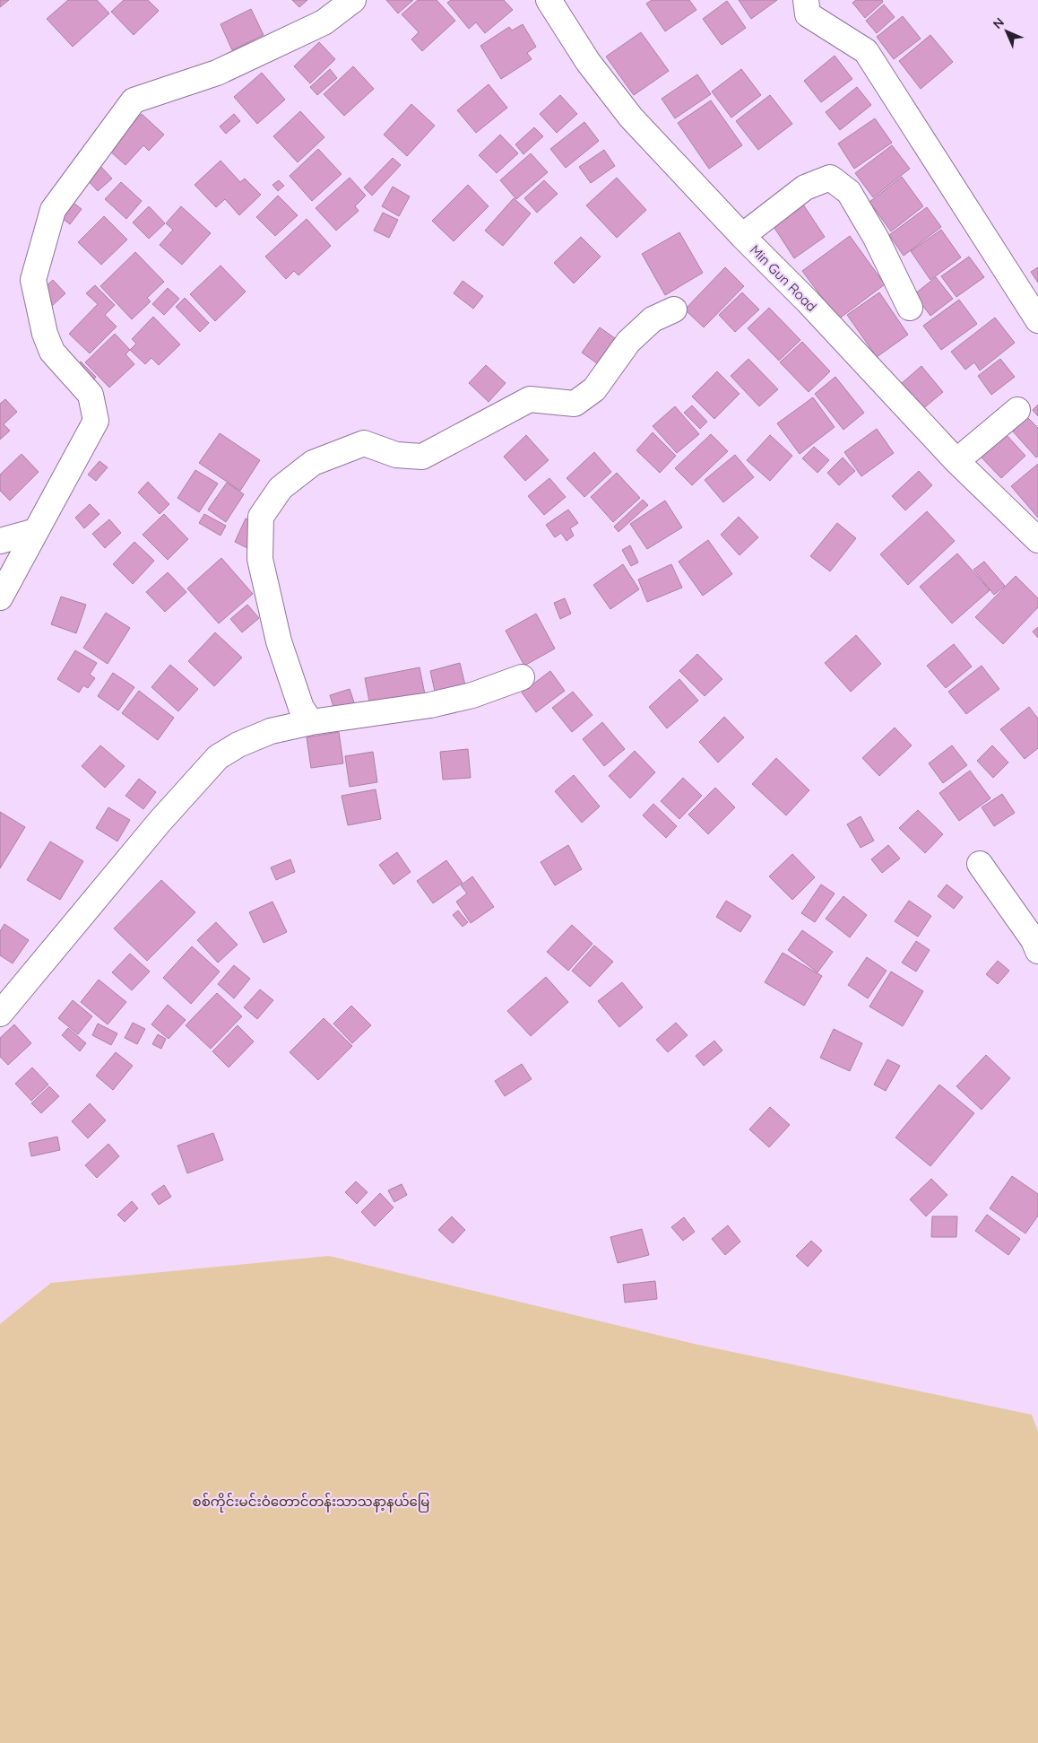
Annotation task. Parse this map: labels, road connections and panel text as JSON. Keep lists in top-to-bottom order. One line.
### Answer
{"streets":{"street":["Min Gun Road"]},"parks":["စစ်ကိုင်းမင်းဝံတောင်တန်းသာသနာ့နယ်မြေ"],"north":"top left"}
